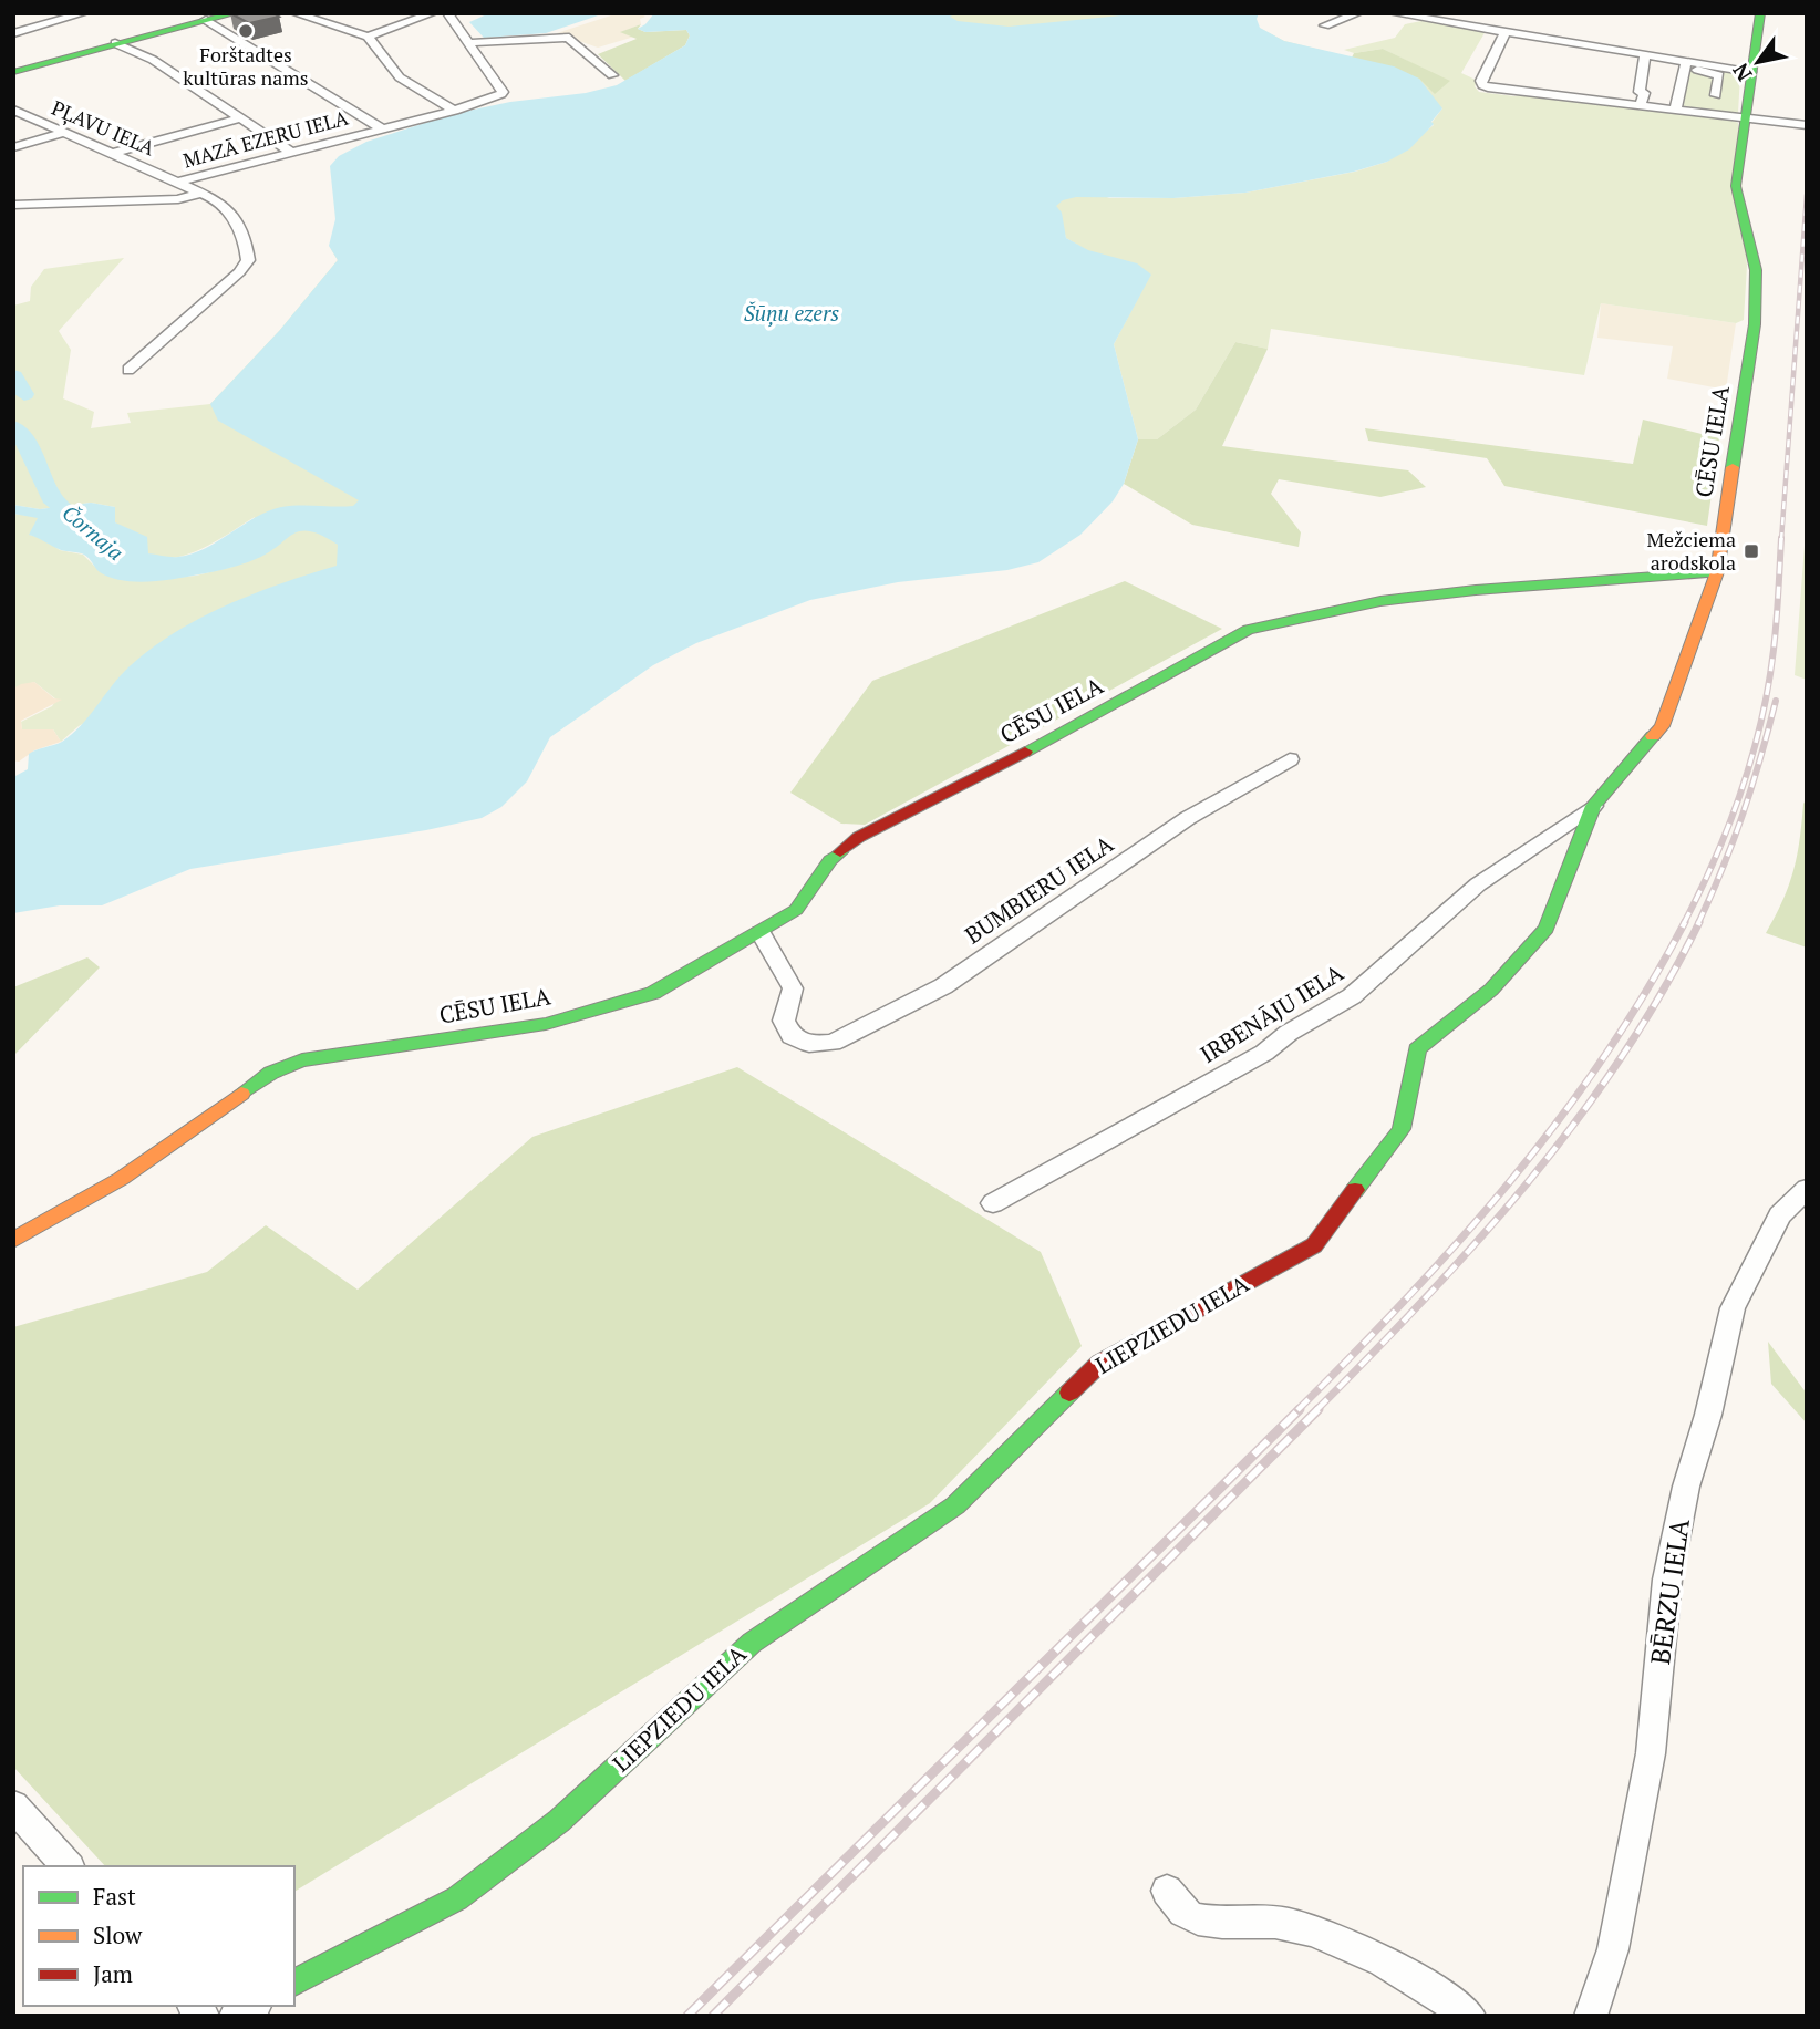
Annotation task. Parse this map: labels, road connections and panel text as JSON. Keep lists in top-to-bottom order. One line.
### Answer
{"streets":{"street":["PĻAVU IELA","MAZĀ EZERU IELA","CĒSU IELA","BUMBIERU IELA","IRBENĀJU IELA","LIEPZIEDU IELA","BĒRZU IELA"]},"crossings":[["PĻAVU IELA","MAZĀ EZERU IELA"],["CĒSU IELA","BUMBIERU IELA"],["CĒSU IELA","LIEPZIEDU IELA"],["IRBENĀJU IELA","LIEPZIEDU IELA"]],"water":["Šūņu ezers","Čornaja"],"places":{"other":["Forštadtes kultūras nams"],"transit":["Mežciema arodskola"]},"legend":["Fast","Slow","Jam"],"north":"bottom left"}
